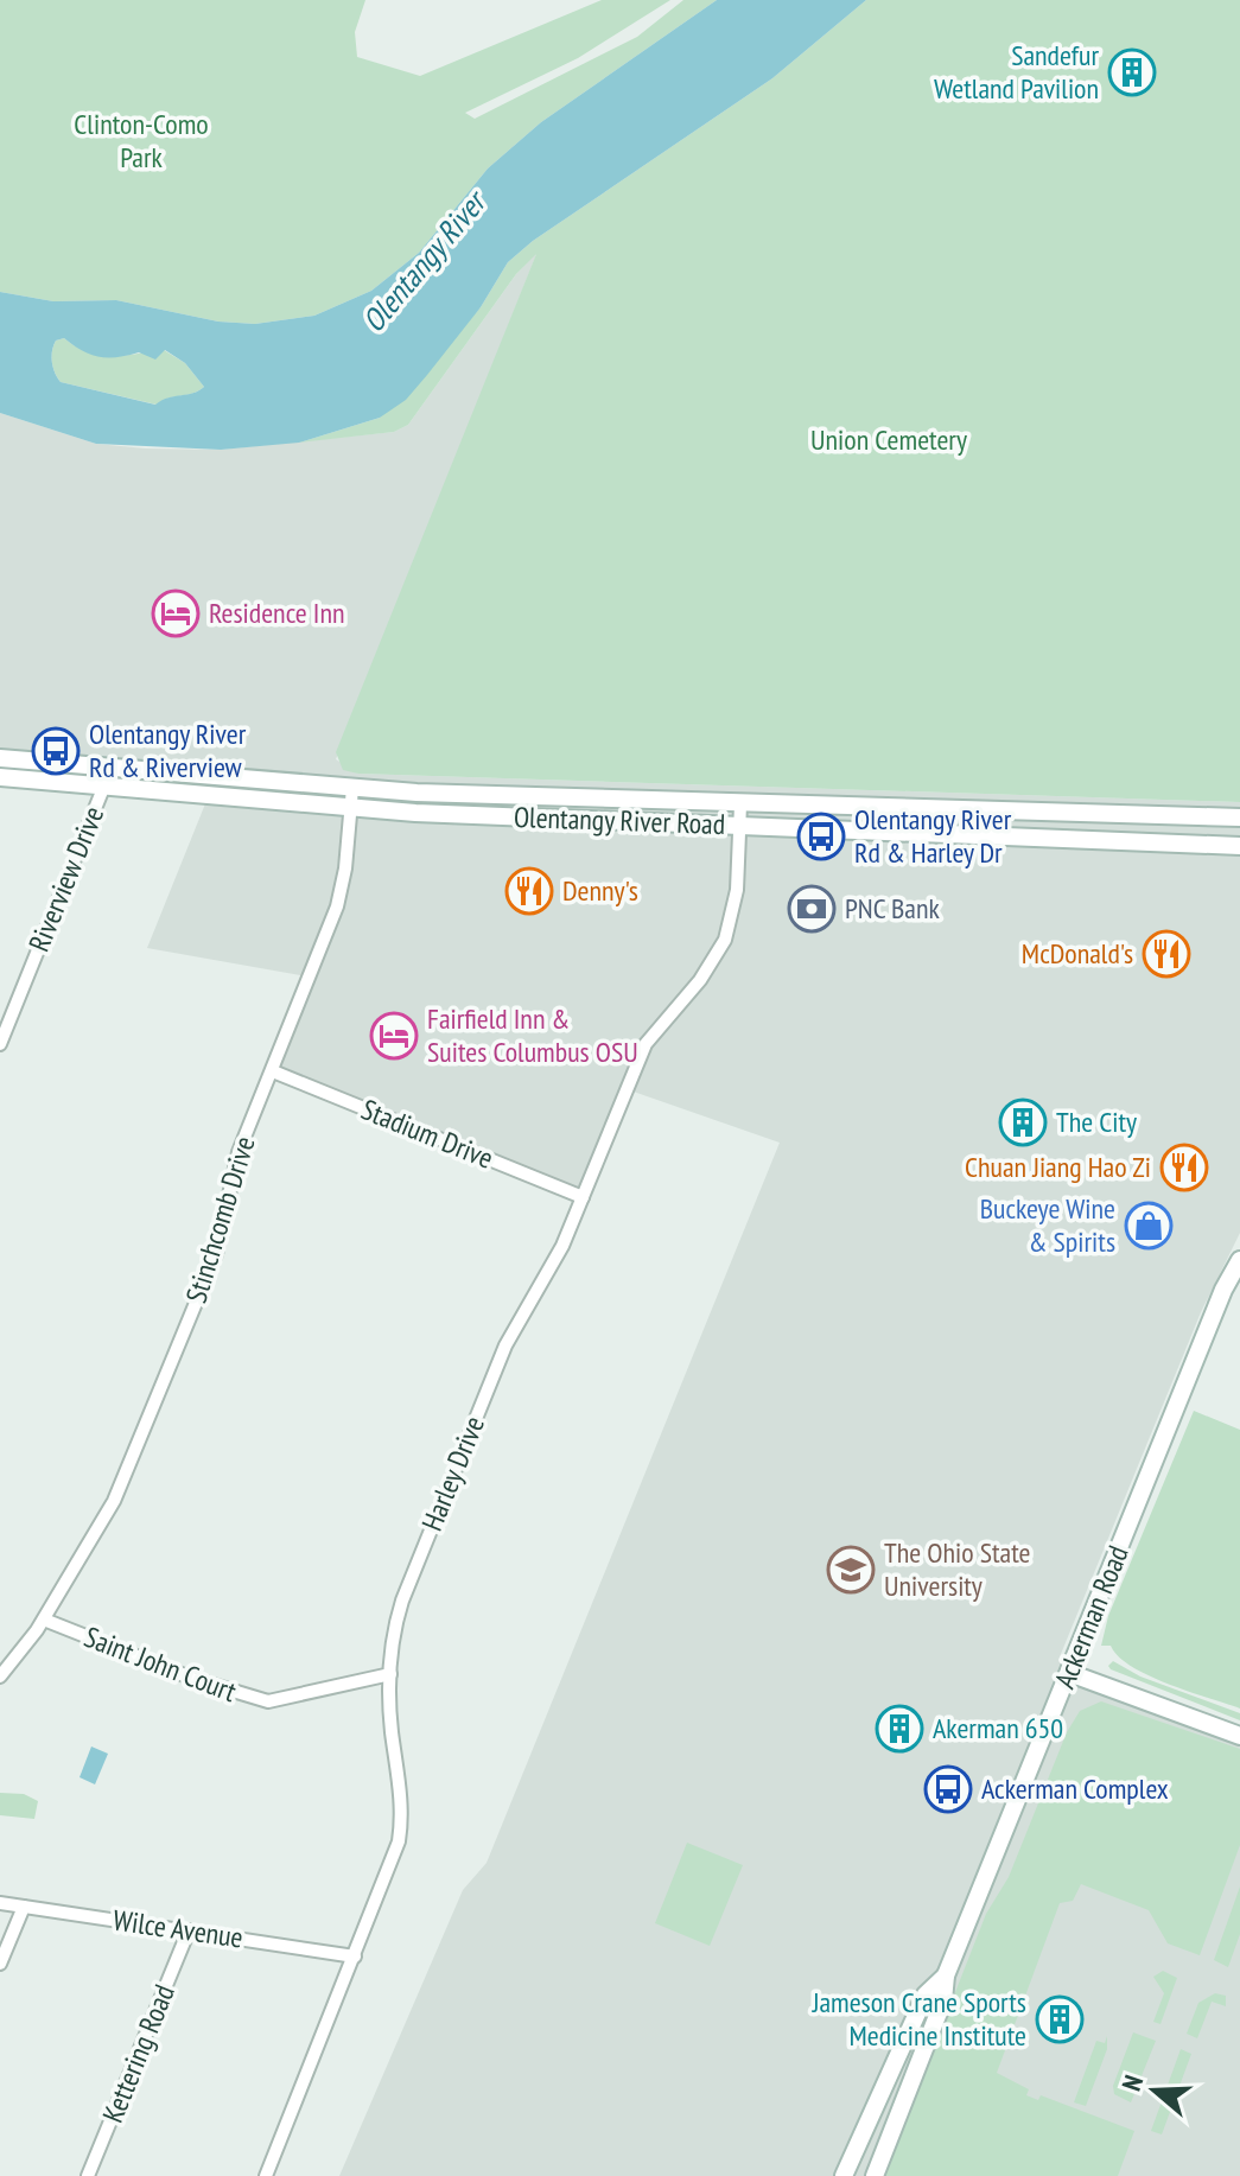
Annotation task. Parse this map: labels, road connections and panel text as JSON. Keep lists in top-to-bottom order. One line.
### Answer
{"streets":{"main road":["Olentangy River Road","Ackerman Road"],"street":["Riverview Drive","Stadium Drive","Stinchcomb Drive","Harley Drive","Saint John Court","Wilce Avenue","Kettering Road"]},"crossings":[["Olentangy River Road","Riverview Drive"],["Olentangy River Road","Stinchcomb Drive"],["Olentangy River Road","Harley Drive"],["Stadium Drive","Stinchcomb Drive"],["Stadium Drive","Harley Drive"],["Stinchcomb Drive","Saint John Court"],["Harley Drive","Saint John Court"],["Harley Drive","Wilce Avenue"],["Wilce Avenue","Kettering Road"]],"water":["Olentangy River"],"parks":["Clinton-Como Park","Union Cemetery"],"places":{"building":["Sandefur Wetland Pavilion","The City","Akerman 650","Jameson Crane Sports Medicine Institute"],"hotel":["Residence Inn","Fairfield Inn & Suites Columbus OSU"],"bus stop":["Olentangy River Rd & Riverview","Olentangy River Rd & Harley Dr","Ackerman Complex"],"restaurant":["Denny's","McDonald's","Chuan Jiang Hao Zi"],"bank":["PNC Bank"],"shop":["Buckeye Wine & Spirits"],"school or university":["The Ohio State University"]},"north":"left"}
